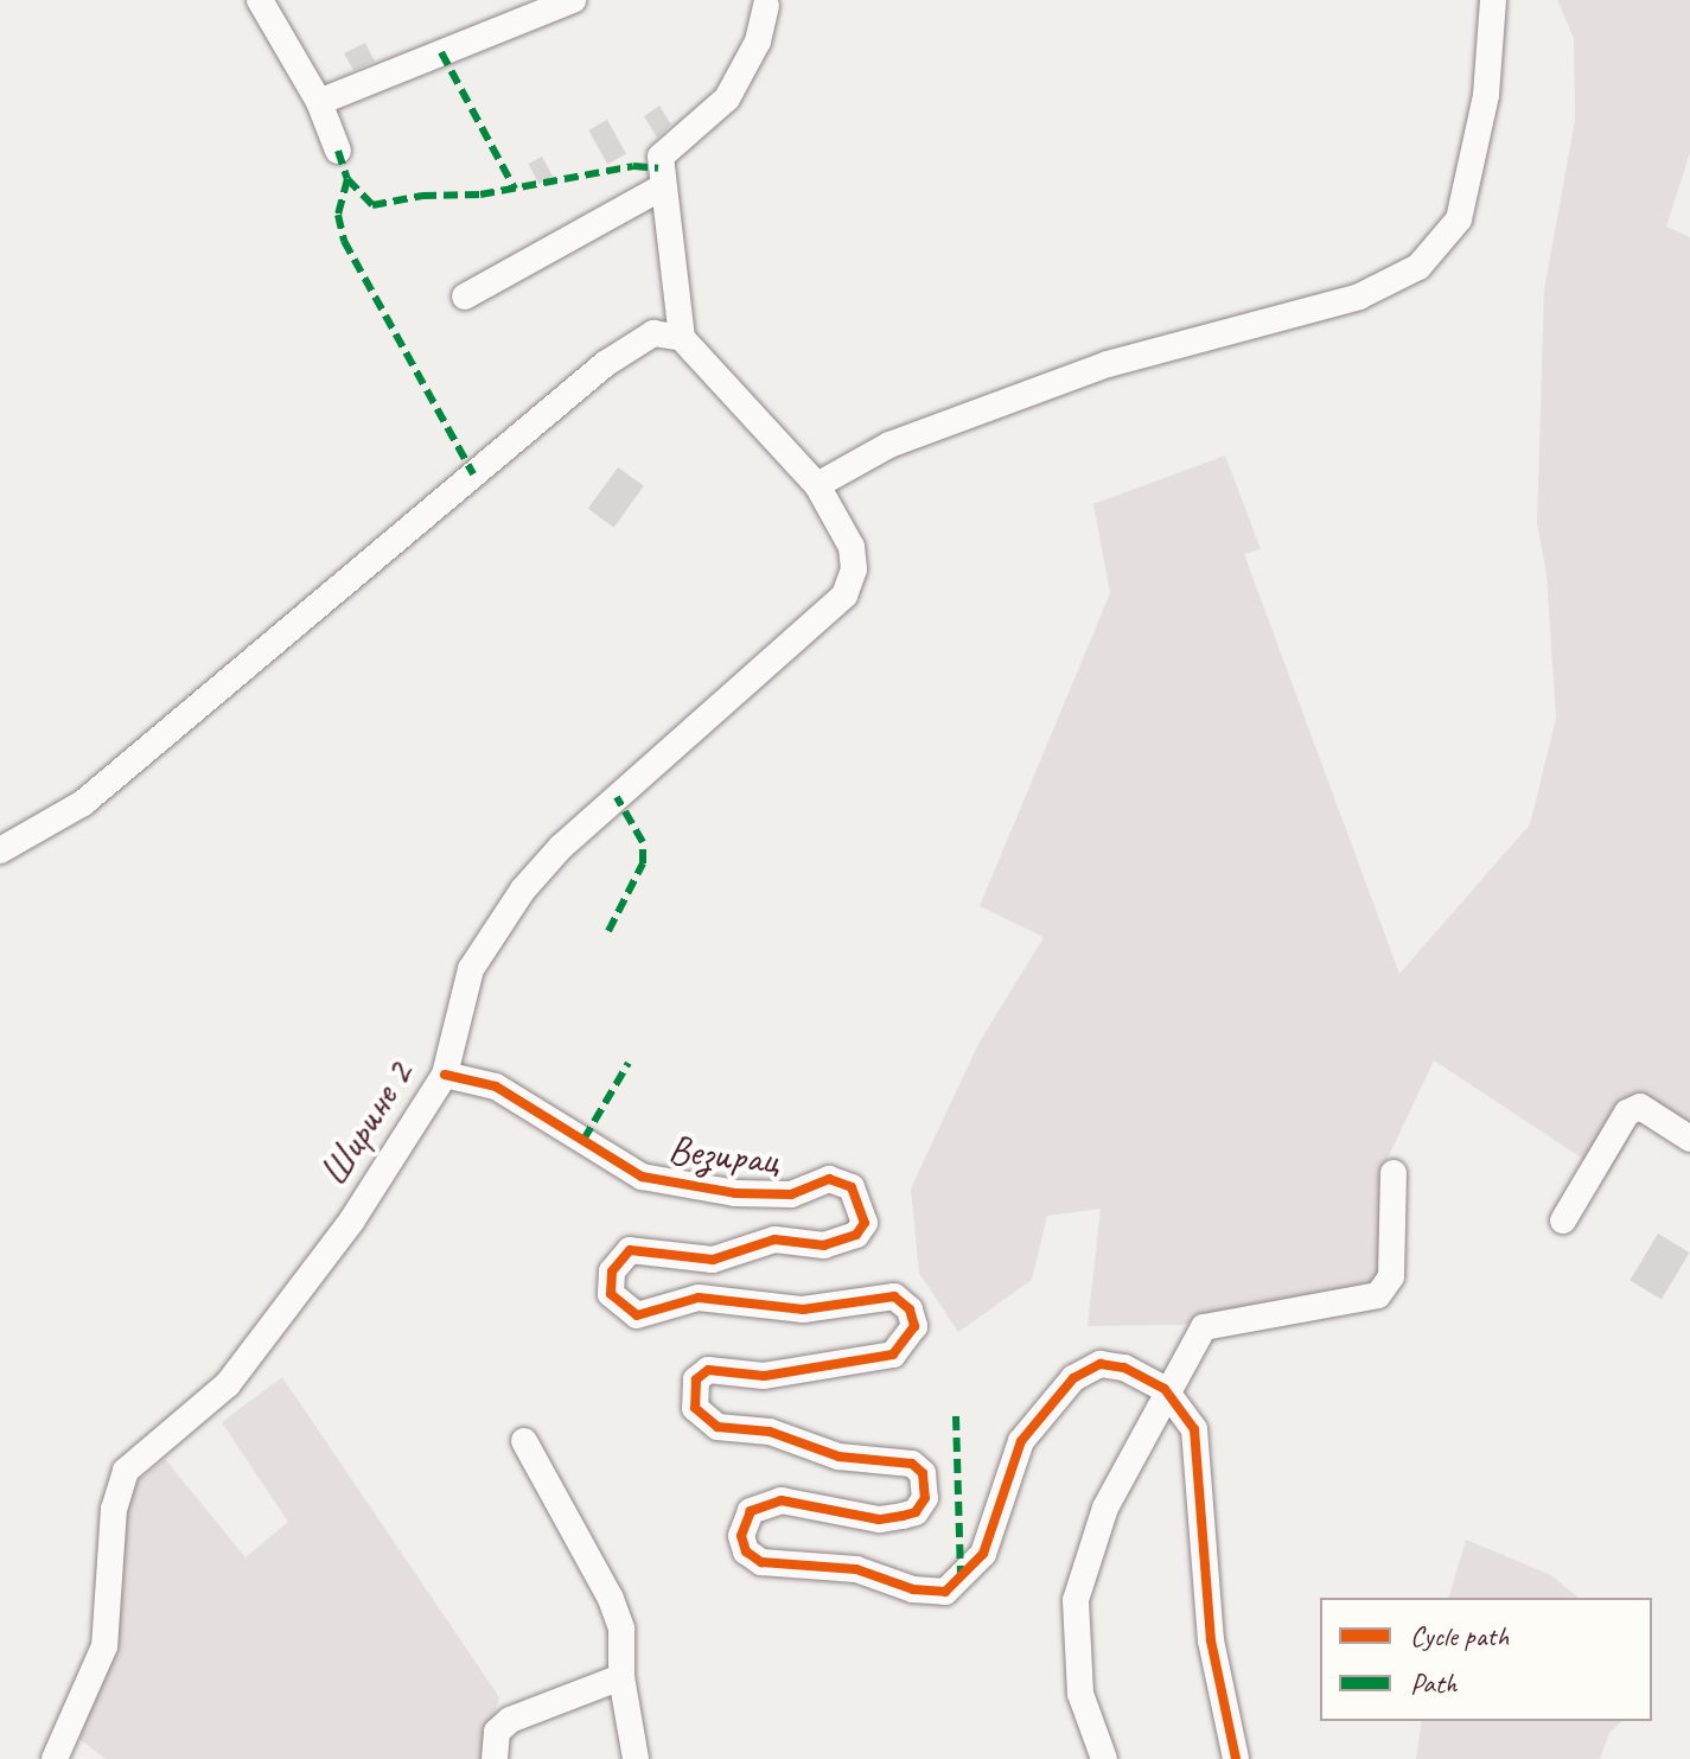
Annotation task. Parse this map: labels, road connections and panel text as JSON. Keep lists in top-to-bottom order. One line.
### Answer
{"streets":{"street":["Ширине 2","Везирац"]},"crossings":[["Ширине 2","Везирац"]],"legend":["Cycle path","Path"]}
